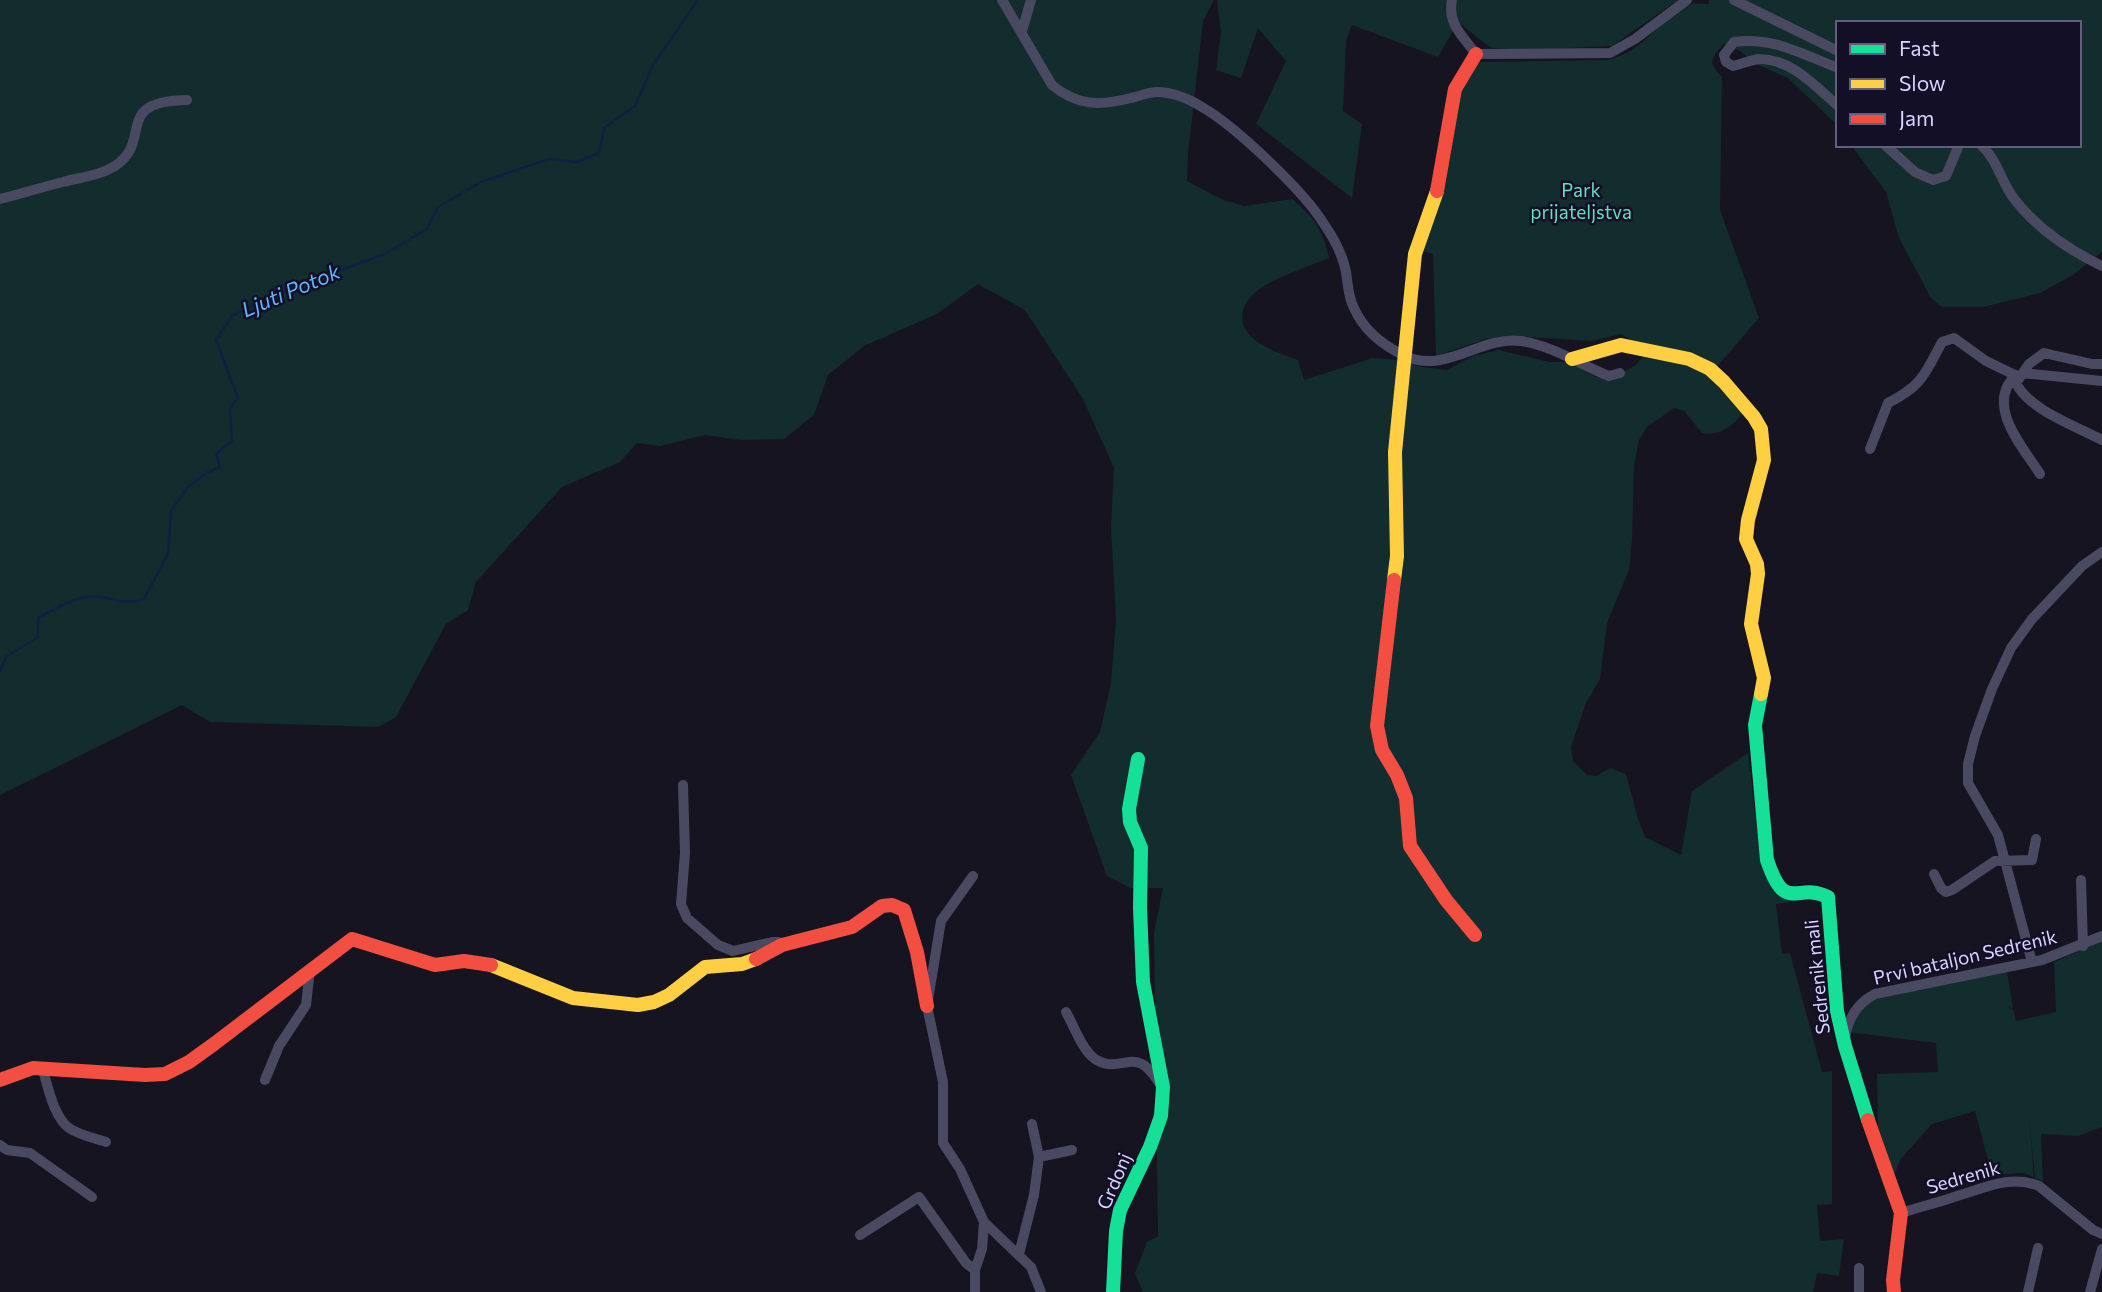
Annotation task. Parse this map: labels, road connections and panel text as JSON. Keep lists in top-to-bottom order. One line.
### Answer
{"streets":{"street":["Prvi bataljon Sedrenik","Sedrenik mali","Sedrenik","Grdonj"]},"crossings":[["Prvi bataljon Sedrenik","Sedrenik mali"],["Sedrenik mali","Sedrenik"]],"water":["Ljuti Potok"],"parks":["Park prijateljstva"],"legend":["Fast","Slow","Jam"]}
